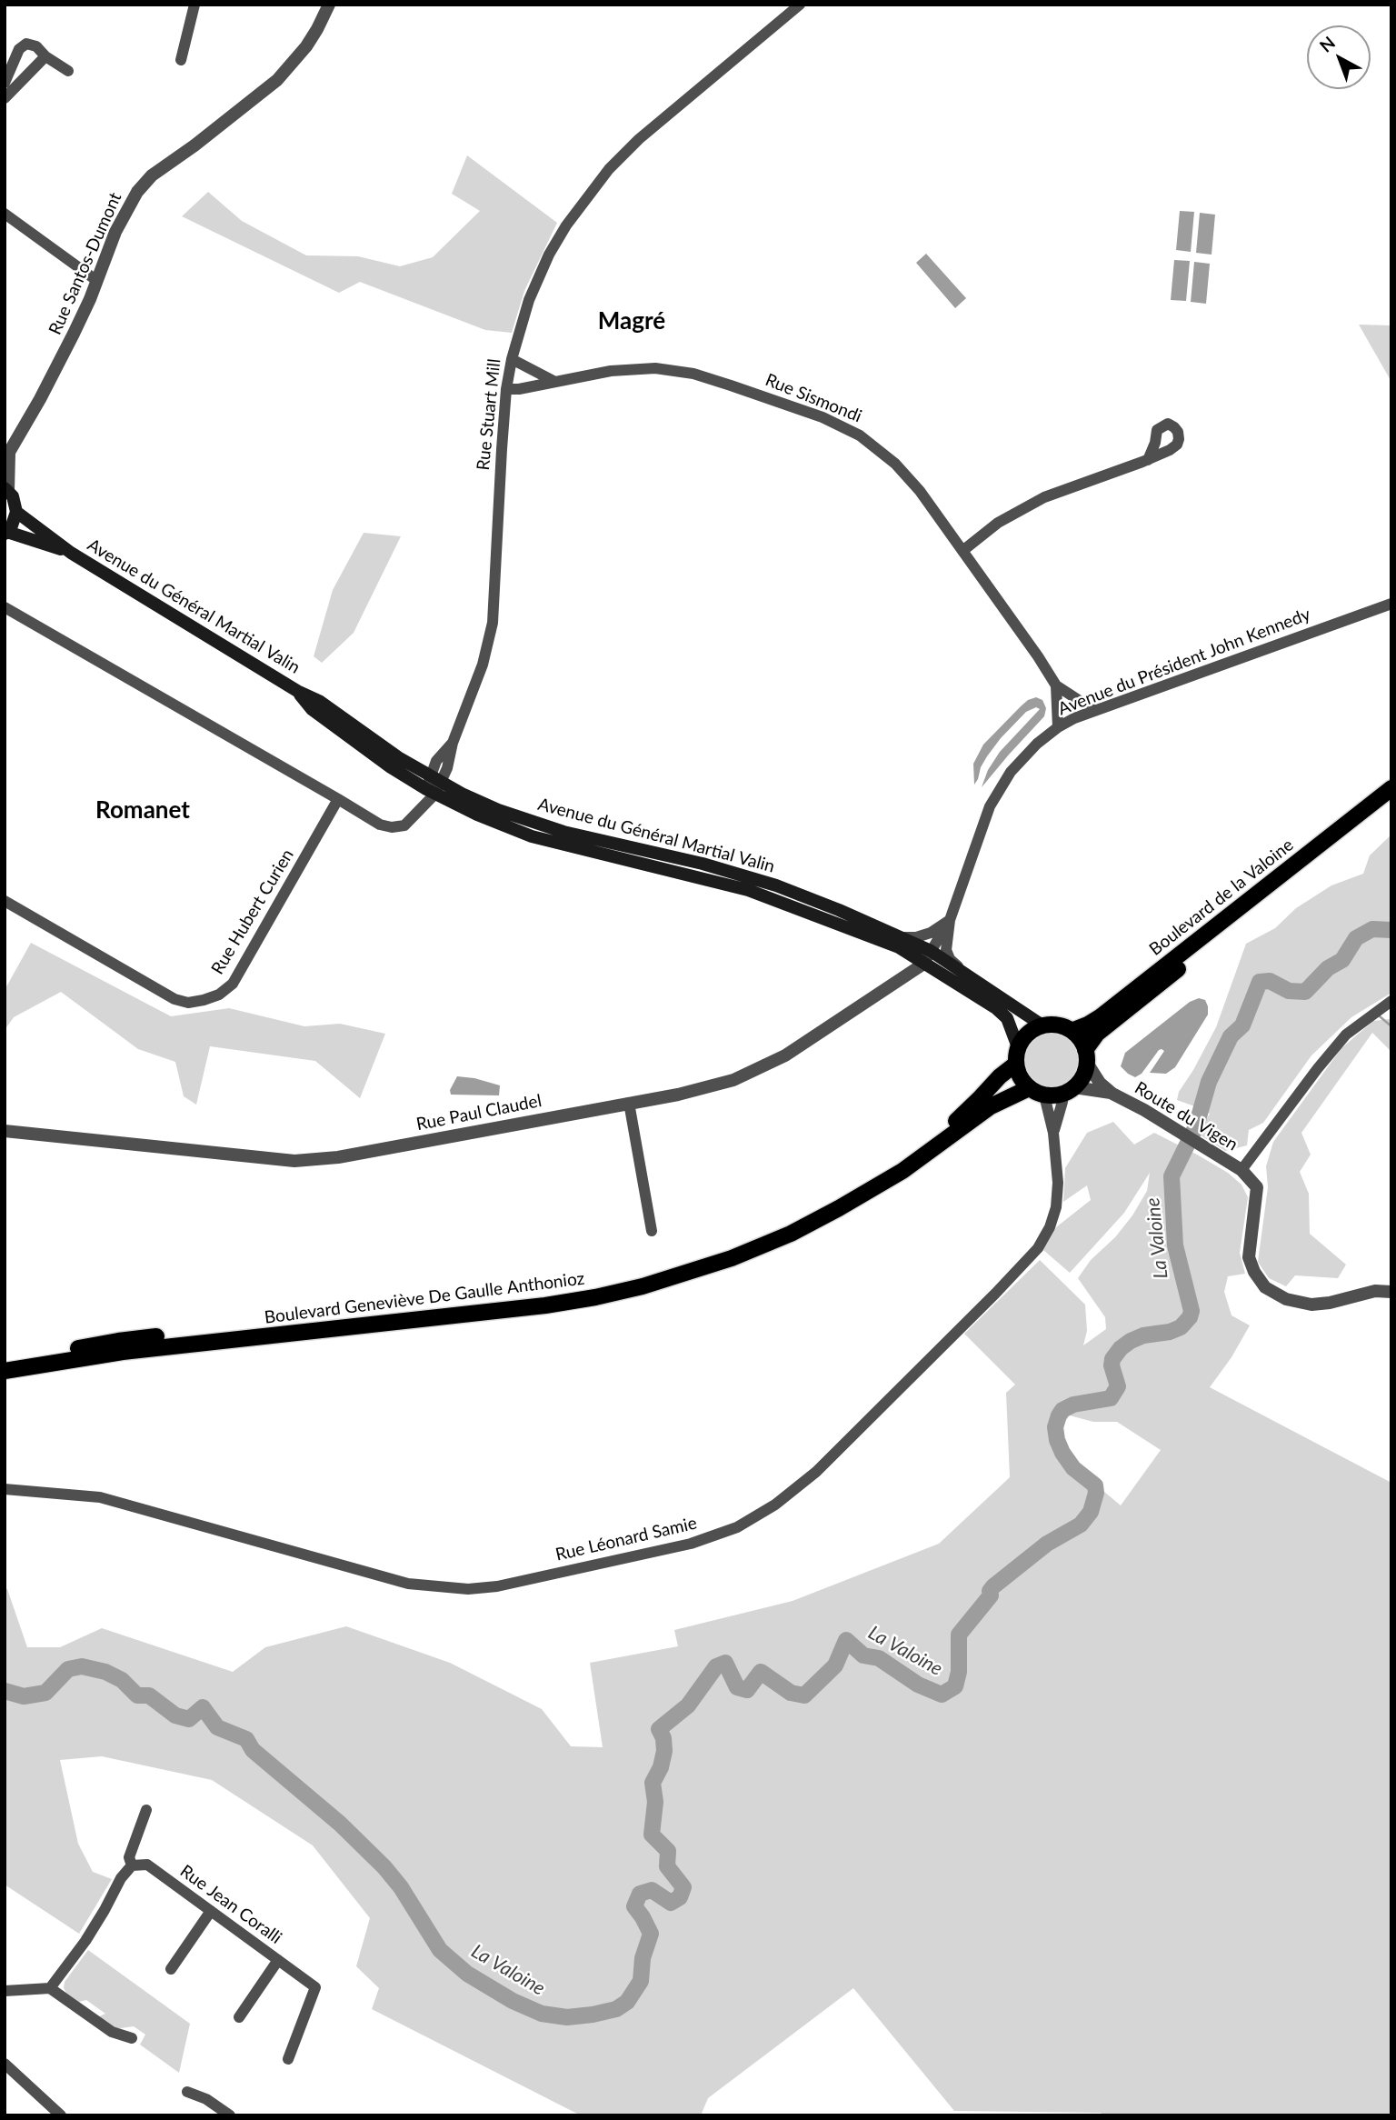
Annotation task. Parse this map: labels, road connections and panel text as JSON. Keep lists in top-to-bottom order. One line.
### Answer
{"streets":{"main road":["Avenue du Général Martial Valin","Boulevard de la Valoine","Boulevard Geneviève De Gaulle Anthonioz"],"street":["Rue Santos-Dumont","Rue Sismondi","Rue Stuart Mill","Avenue du Président John Kennedy","Rue Hubert Curien","Rue Paul Claudel","Route du Vigen","Rue Léonard Samie","Rue Jean Coralli"]},"crossings":[["Rue Sismondi","Rue Stuart Mill"],["Rue Sismondi","Avenue du Président John Kennedy"],["Rue Stuart Mill","Avenue du Général Martial Valin"],["Avenue du Général Martial Valin","Avenue du Président John Kennedy"],["Avenue du Général Martial Valin","Boulevard de la Valoine"],["Avenue du Général Martial Valin","Rue Paul Claudel"],["Avenue du Général Martial Valin","Route du Vigen"],["Avenue du Général Martial Valin","Boulevard Geneviève De Gaulle Anthonioz"],["Avenue du Président John Kennedy","Rue Paul Claudel"],["Boulevard de la Valoine","Route du Vigen"],["Boulevard de la Valoine","Boulevard Geneviève De Gaulle Anthonioz"],["Route du Vigen","Boulevard Geneviève De Gaulle Anthonioz"]],"districts":["Magré","Romanet"],"water":["La Valoine"],"north":"top left"}
